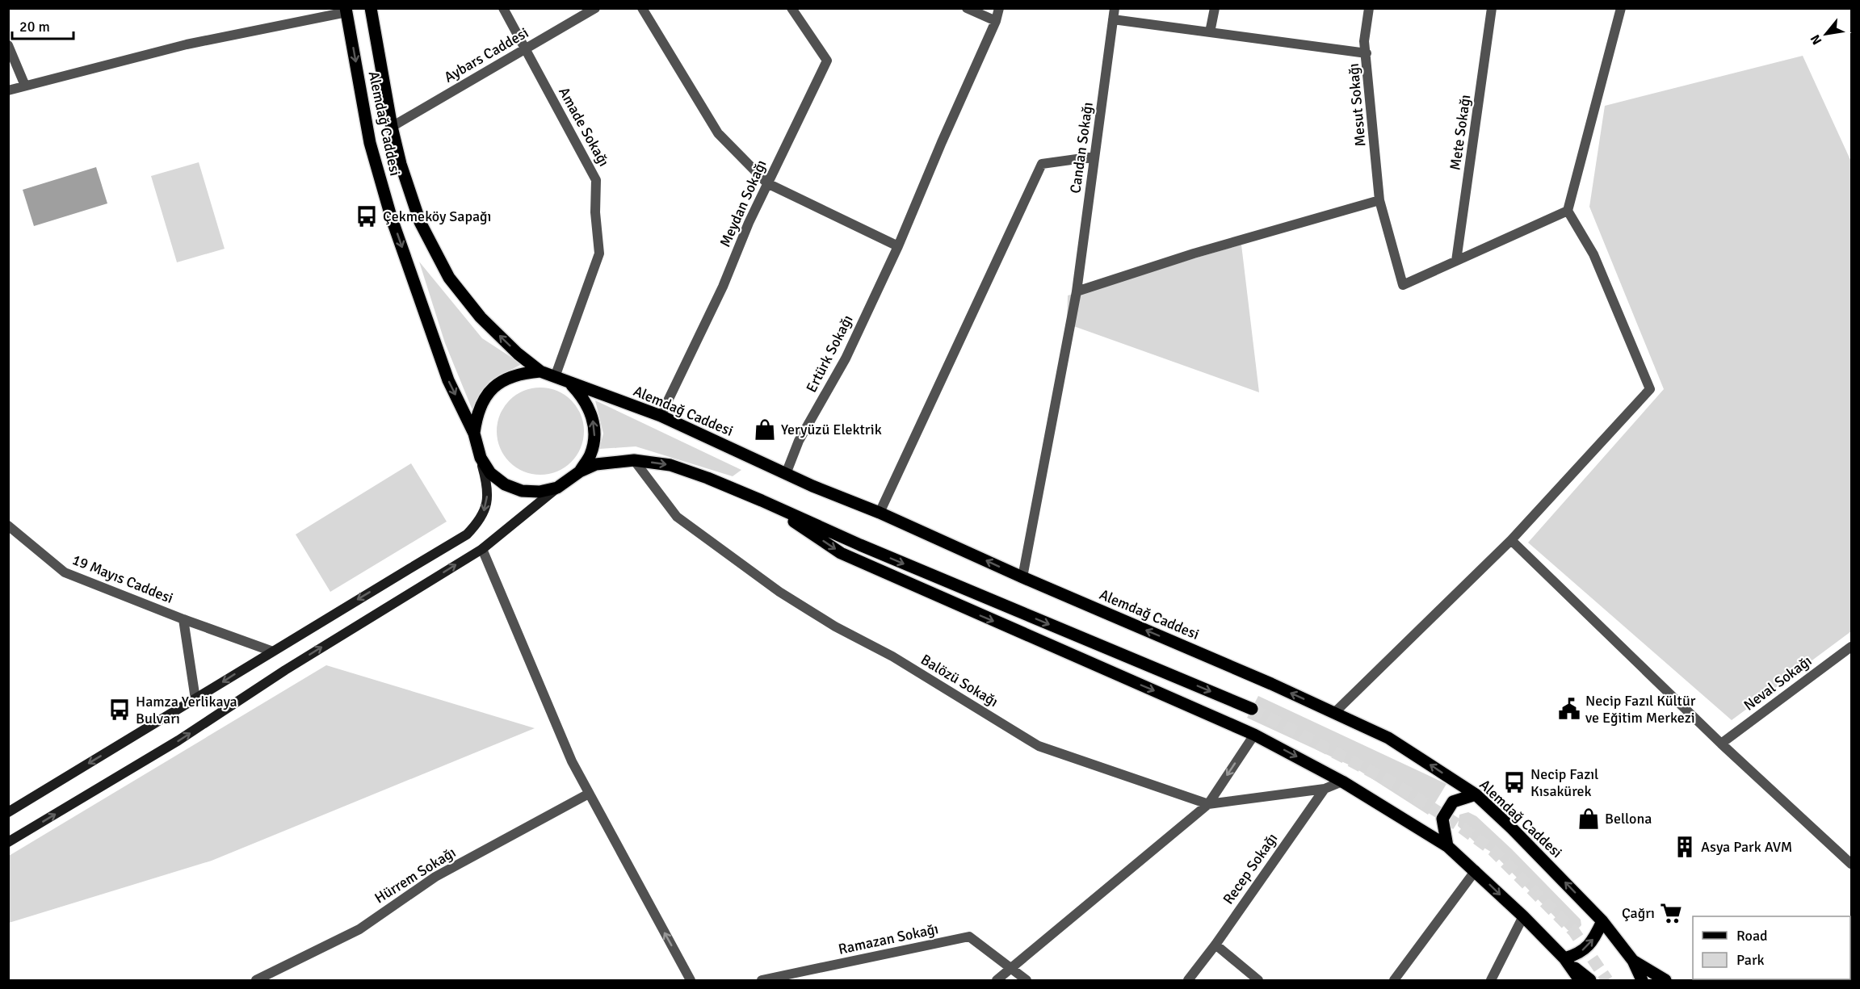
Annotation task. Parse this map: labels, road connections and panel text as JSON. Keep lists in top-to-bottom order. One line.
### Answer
{"streets":{"main road":["Alemdağ Caddesi"],"street":["Aybars Caddesi","Mesut Sokağı","Amade Sokağı","Mete Sokağı","Candan Sokağı","Meydan Sokağı","Ertürk Sokağı","19 Mayıs Caddesi","Balözü Sokağı","Neval Sokağı","Recep Sokağı","Hürrem Sokağı","Ramazan Sokağı"]},"crossings":[["Aybars Caddesi","Alemdağ Caddesi"],["Aybars Caddesi","Amade Sokağı"],["Mesut Sokağı","Mete Sokağı"],["Alemdağ Caddesi","Amade Sokağı"],["Alemdağ Caddesi","Candan Sokağı"],["Alemdağ Caddesi","Meydan Sokağı"],["Alemdağ Caddesi","Ertürk Sokağı"],["Alemdağ Caddesi","Balözü Sokağı"],["Balözü Sokağı","Recep Sokağı"]],"places":{"bus stop":["Çekmeköy Sapağı","Hamza Yerlikaya Bulvarı","Necip Fazıl Kısakürek"],"shop":["Yeryüzü Elektrik","Bellona"],"public building":["Necip Fazıl Kültür ve Eğitim Merkezi"],"building":["Asya Park AVM"],"supermarket":["Çağrı"]},"legend":["Road","Park"],"scale_bar":"20 m","north":"bottom left"}
